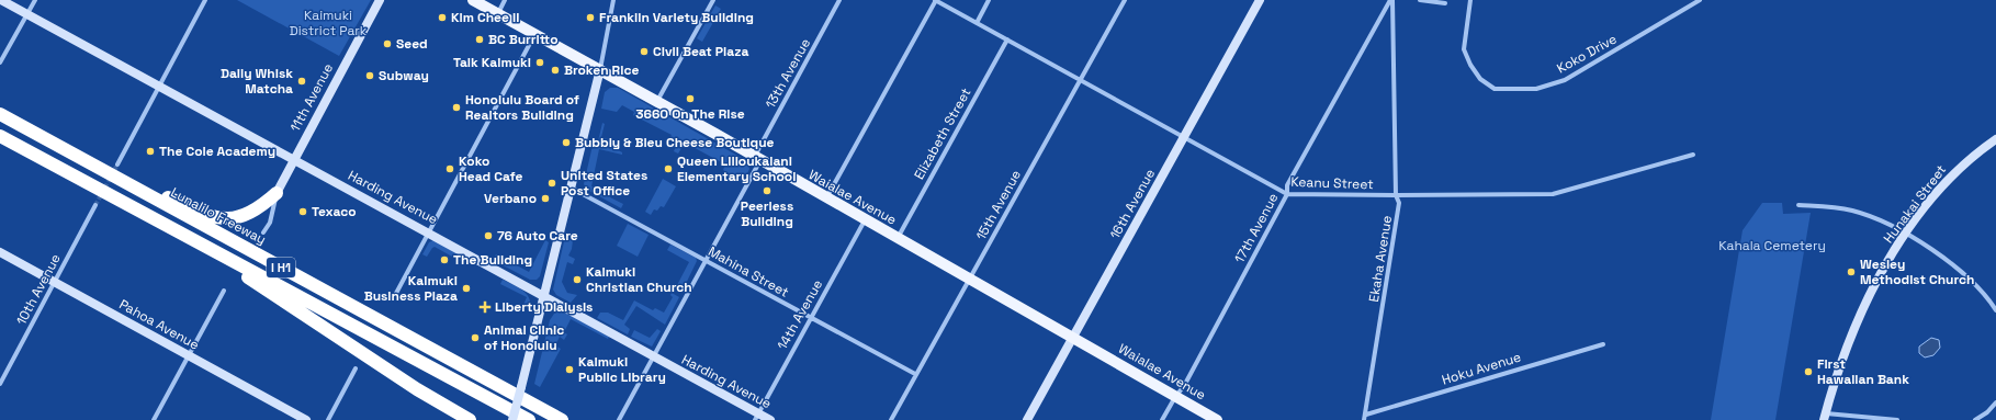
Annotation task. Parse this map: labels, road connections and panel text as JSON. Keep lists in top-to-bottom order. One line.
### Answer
{"streets":{"highway":["Lunalilo Freeway","I H1"],"main road":["Waialae Avenue"],"street":["Koko Drive","13th Avenue","11th Avenue","Elizabeth Street","Keanu Street","Harding Avenue","16th Avenue","Hunakai Street","15th Avenue","17th Avenue","Ekaha Avenue","Mahina Street","10th Avenue","14th Avenue","Pahoa Avenue","Hoku Avenue"]},"crossings":[["13th Avenue","Harding Avenue"],["13th Avenue","Waialae Avenue"],["13th Avenue","Mahina Street"],["11th Avenue","Harding Avenue"],["Elizabeth Street","Keanu Street"],["Elizabeth Street","Waialae Avenue"],["Keanu Street","16th Avenue"],["Keanu Street","15th Avenue"],["Keanu Street","17th Avenue"],["Keanu Street","Ekaha Avenue"],["Harding Avenue","14th Avenue"],["Waialae Avenue","16th Avenue"],["Waialae Avenue","15th Avenue"],["Waialae Avenue","17th Avenue"],["Waialae Avenue","14th Avenue"],["15th Avenue","Mahina Street"],["17th Avenue","Ekaha Avenue"],["Ekaha Avenue","Hoku Avenue"],["Mahina Street","14th Avenue"],["10th Avenue","Pahoa Avenue"]],"parks":["Kaimuki District Park","Kahala Cemetery"],"places":{"other":["Kim Chee II","Franklin Variety Building","BC Burritto","Seed","Civil Beat Plaza","Talk Kaimuki","Broken Rice","Subway","Daily Whisk Matcha","3660 On The Rise","Honolulu Board of Realtors Building","Bubbly & Bleu Cheese Boutique","The Cole Academy","Koko Head Cafe","Queen Lilioukalani Elementary School","United States Post Office","Peerless Building","Verbano","Texaco","76 Auto Care","The Building","Wesley Methodist Church","Kaimuki Christian Church","Kaimuki Business Plaza","Animal Clinic of Honolulu","Kaimuki Public Library","First Hawaiian Bank"],"health":["Liberty Dialysis"]}}
